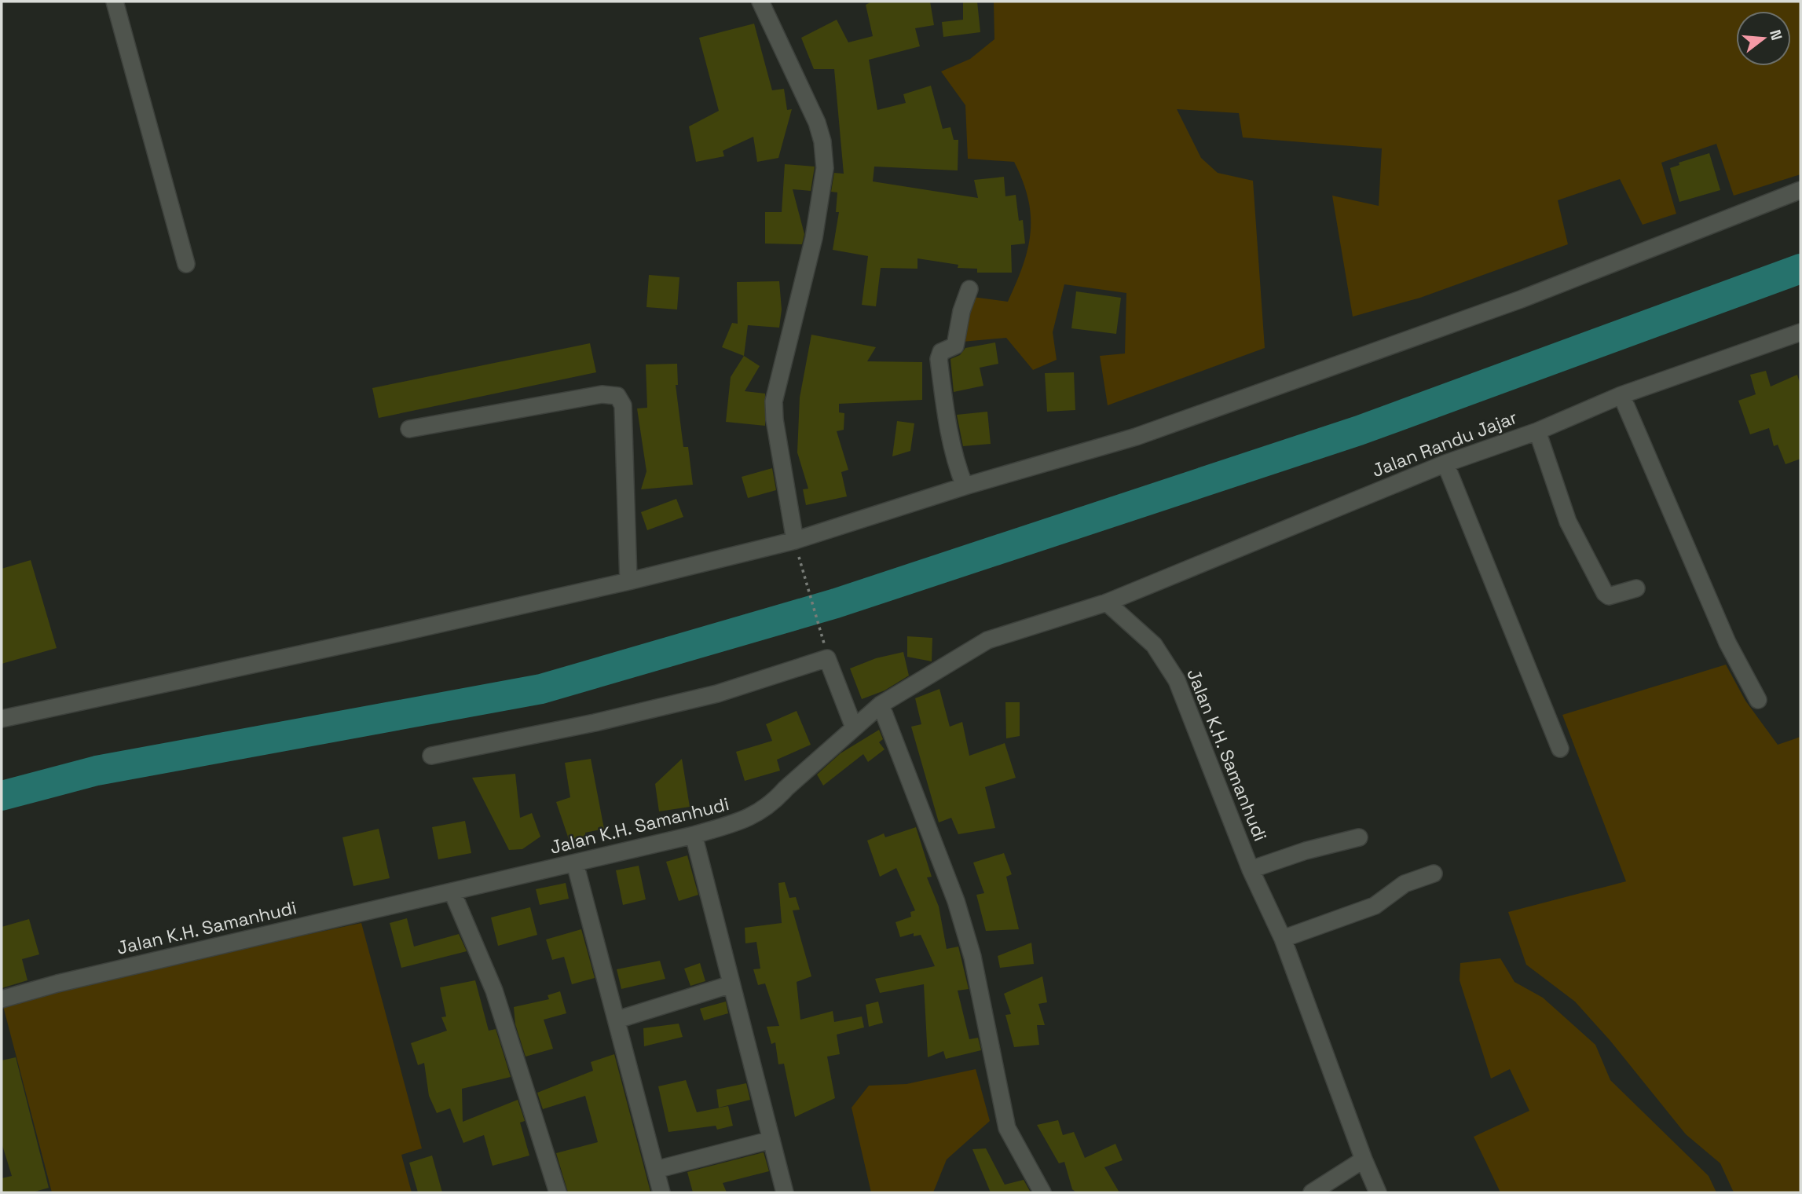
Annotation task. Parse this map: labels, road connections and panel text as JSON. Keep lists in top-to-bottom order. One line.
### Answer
{"streets":{"street":["Jalan Randu Jajar","Jalan K.H. Samanhudi"]},"crossings":[["Jalan Randu Jajar","Jalan K.H. Samanhudi"]],"north":"right"}
